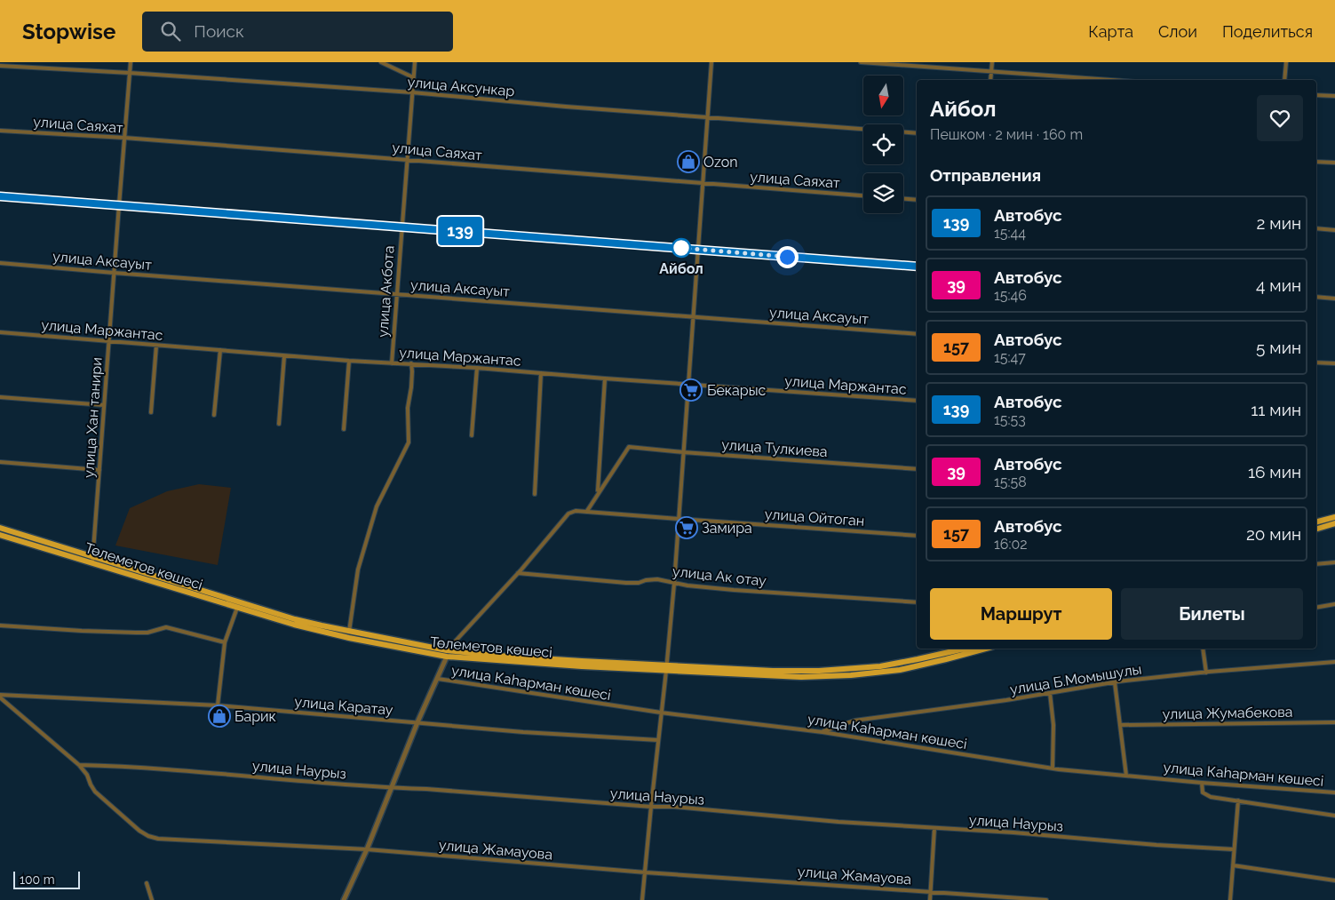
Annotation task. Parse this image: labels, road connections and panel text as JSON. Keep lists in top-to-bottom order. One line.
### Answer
{"streets":{"main road":["Төлеметов көшесі"],"street":["улица Аксункар","улица Саяхат","улица Аксауыт","улица Акбота","улица Маржантас","улица Хан танири","улица Тулкиева","улица Ойтоган","улица Ак отау","улица Б.Момышулы","улица Каһарман көшесі","улица Каратау","улица Жумабекова","улица Наурыз","улица Жамауова"]},"crossings":[["улица Аксункар","улица Акбота"],["улица Аксункар","улица Хан танири"],["улица Саяхат","улица Акбота"],["улица Саяхат","улица Хан танири"],["улица Аксауыт","улица Акбота"],["улица Аксауыт","улица Хан танири"],["улица Акбота","улица Маржантас"],["улица Маржантас","улица Хан танири"],["улица Хан танири","Төлеметов көшесі"],["улица Ойтоган","улица Ак отау"],["улица Б.Момышулы","улица Каһарман көшесі"],["улица Каратау","улица Жамауова"],["улица Наурыз","улица Жамауова"]],"places":{"shop":["Ozon","Барик"],"other":["Айбол"],"supermarket":["Бекарыс","Замира"]},"lines":["bus line 139"],"scale_bar":"100 m","north":"bottom","page":{"header":"Stopwise","search":"Поиск","nav":["Карта","Слои","Поделиться"],"on_map":"139","heading":[["Айбол","Пешком · 2 мин · 160 m"],"Отправления"],"list":[{"mark":"139","name":"Автобус","note":"15:44","value":"2 мин"},{"mark":"39","name":"Автобус","note":"15:46","value":"4 мин"},{"mark":"157","name":"Автобус","note":"15:47","value":"5 мин"},{"mark":"139","name":"Автобус","note":"15:53","value":"11 мин"},{"mark":"39","name":"Автобус","note":"15:58","value":"16 мин"},{"mark":"157","name":"Автобус","note":"16:02","value":"20 мин"}],"buttons":["Маршрут","Билеты"],"scale":"100 m"}}
